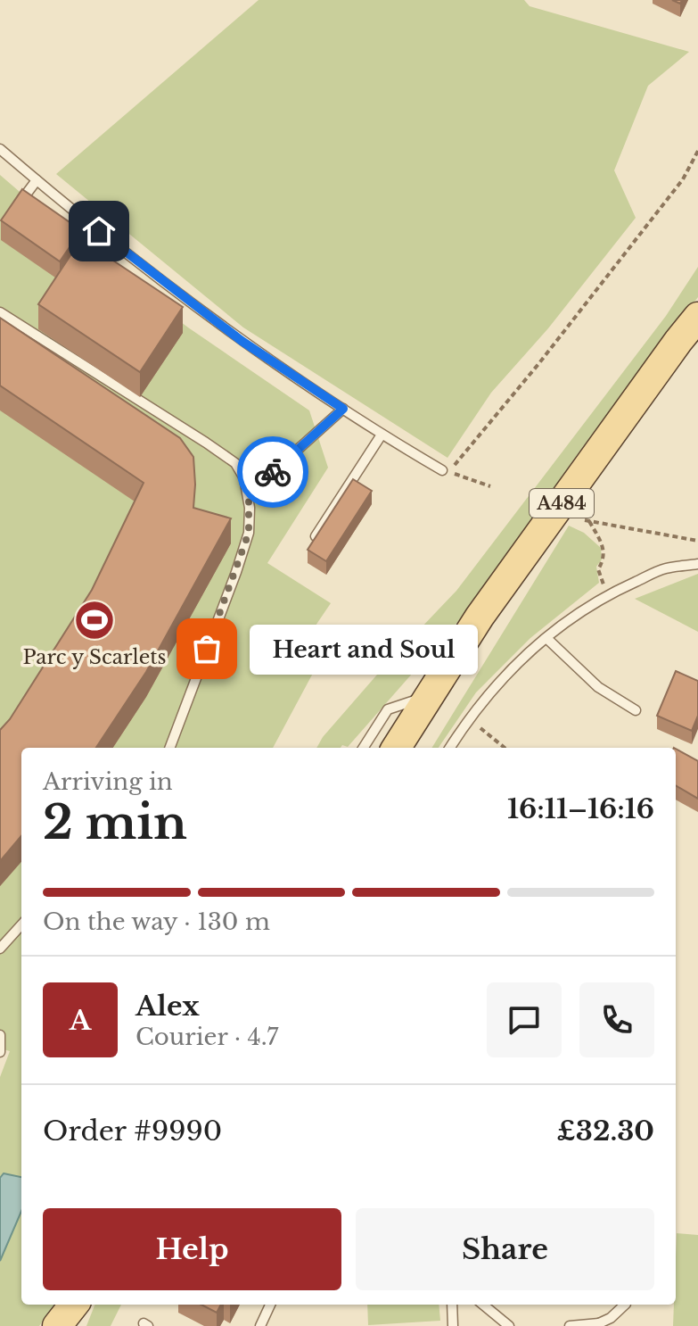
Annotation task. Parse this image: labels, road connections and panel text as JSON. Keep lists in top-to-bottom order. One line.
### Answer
{"streets":{"main road":["A484"]},"places":{"sports":["Parc y Scarlets"],"other":["Heart and Soul"]},"page":{"bubble":"Heart and Soul","heading":["2 min","Arriving in","16:11–16:16"],"panel":["Alex","Courier · 4.7","Order #9990","£32.30"],"bar":"On the way · 130 m","round":"A","buttons":["Help","Share"]}}
